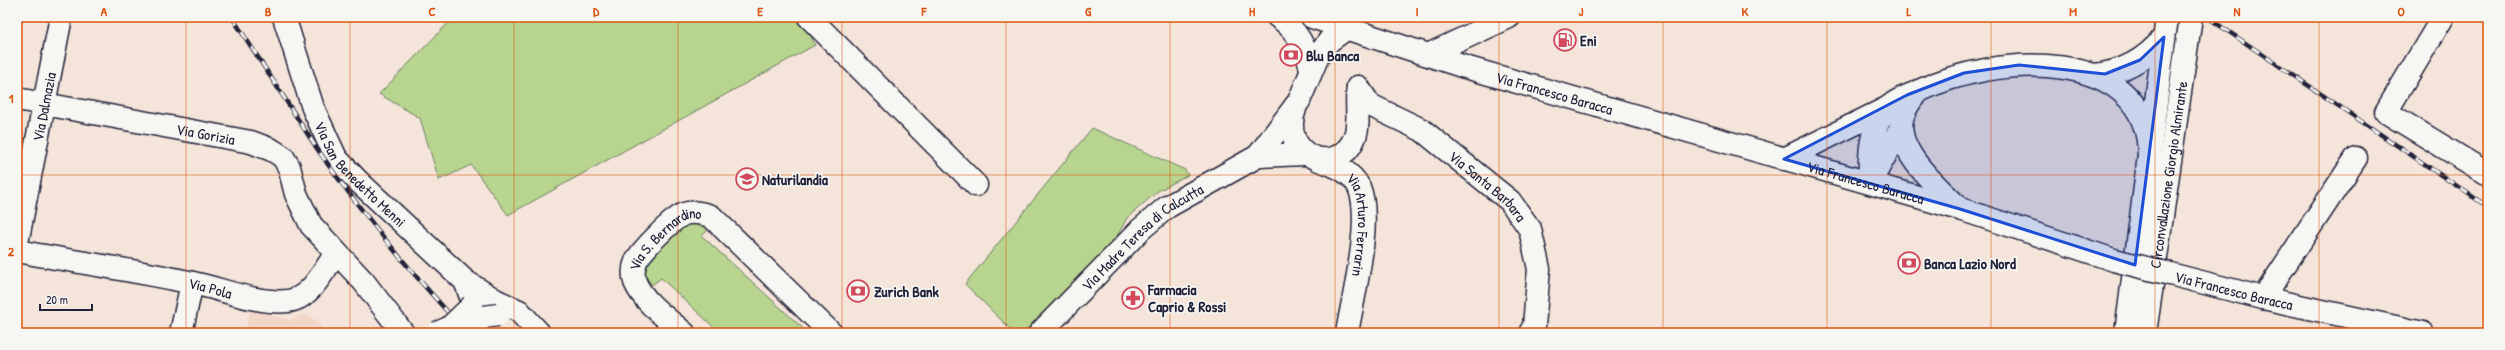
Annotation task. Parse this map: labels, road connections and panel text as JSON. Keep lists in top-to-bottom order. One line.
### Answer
{"streets":{"main road":["Via Francesco Baracca","Via Dalmazia","Via Gorizia","Via San Benedetto Menni","Circonvallazione Giorgio Almirante","Via Santa Barbara","Via Arturo Ferrarin","Via Madre Teresa di Calcutta","Via S. Bernardino","Via Pola"]},"crossings":[["Via Dalmazia","Via Gorizia"],["Via Gorizia","Via Pola"],["Via Santa Barbara","Via Arturo Ferrarin"]],"places":{"fuel station":["Eni"],"bank":["Blu Banca","Banca Lazio Nord","Zurich Bank"],"school or university":["Naturilandia"],"pharmacy":["Farmacia Caprio & Rossi"]},"scale_bar":"20 m","grid":{"columns":["A","B","C","D","E","F","G","H","I","J","K","L","M","N","O"],"rows":["1","2"]}}
